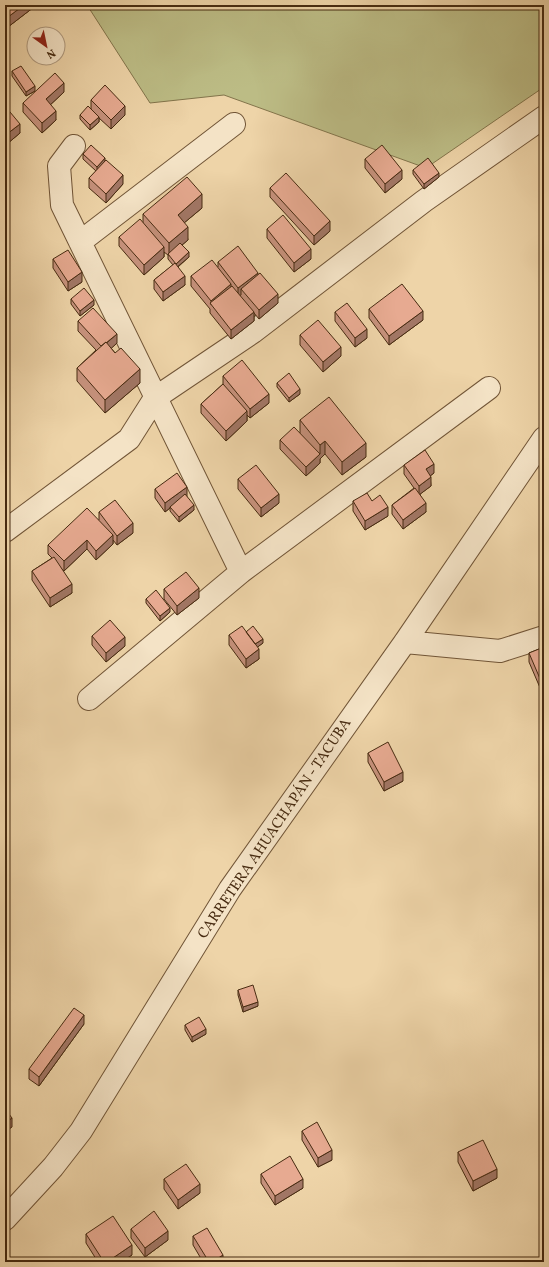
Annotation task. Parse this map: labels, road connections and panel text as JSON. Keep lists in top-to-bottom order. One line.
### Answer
{"streets":{"street":["CARRETERA AHUACHAPÁN - TACUBA"]},"north":"bottom right"}
